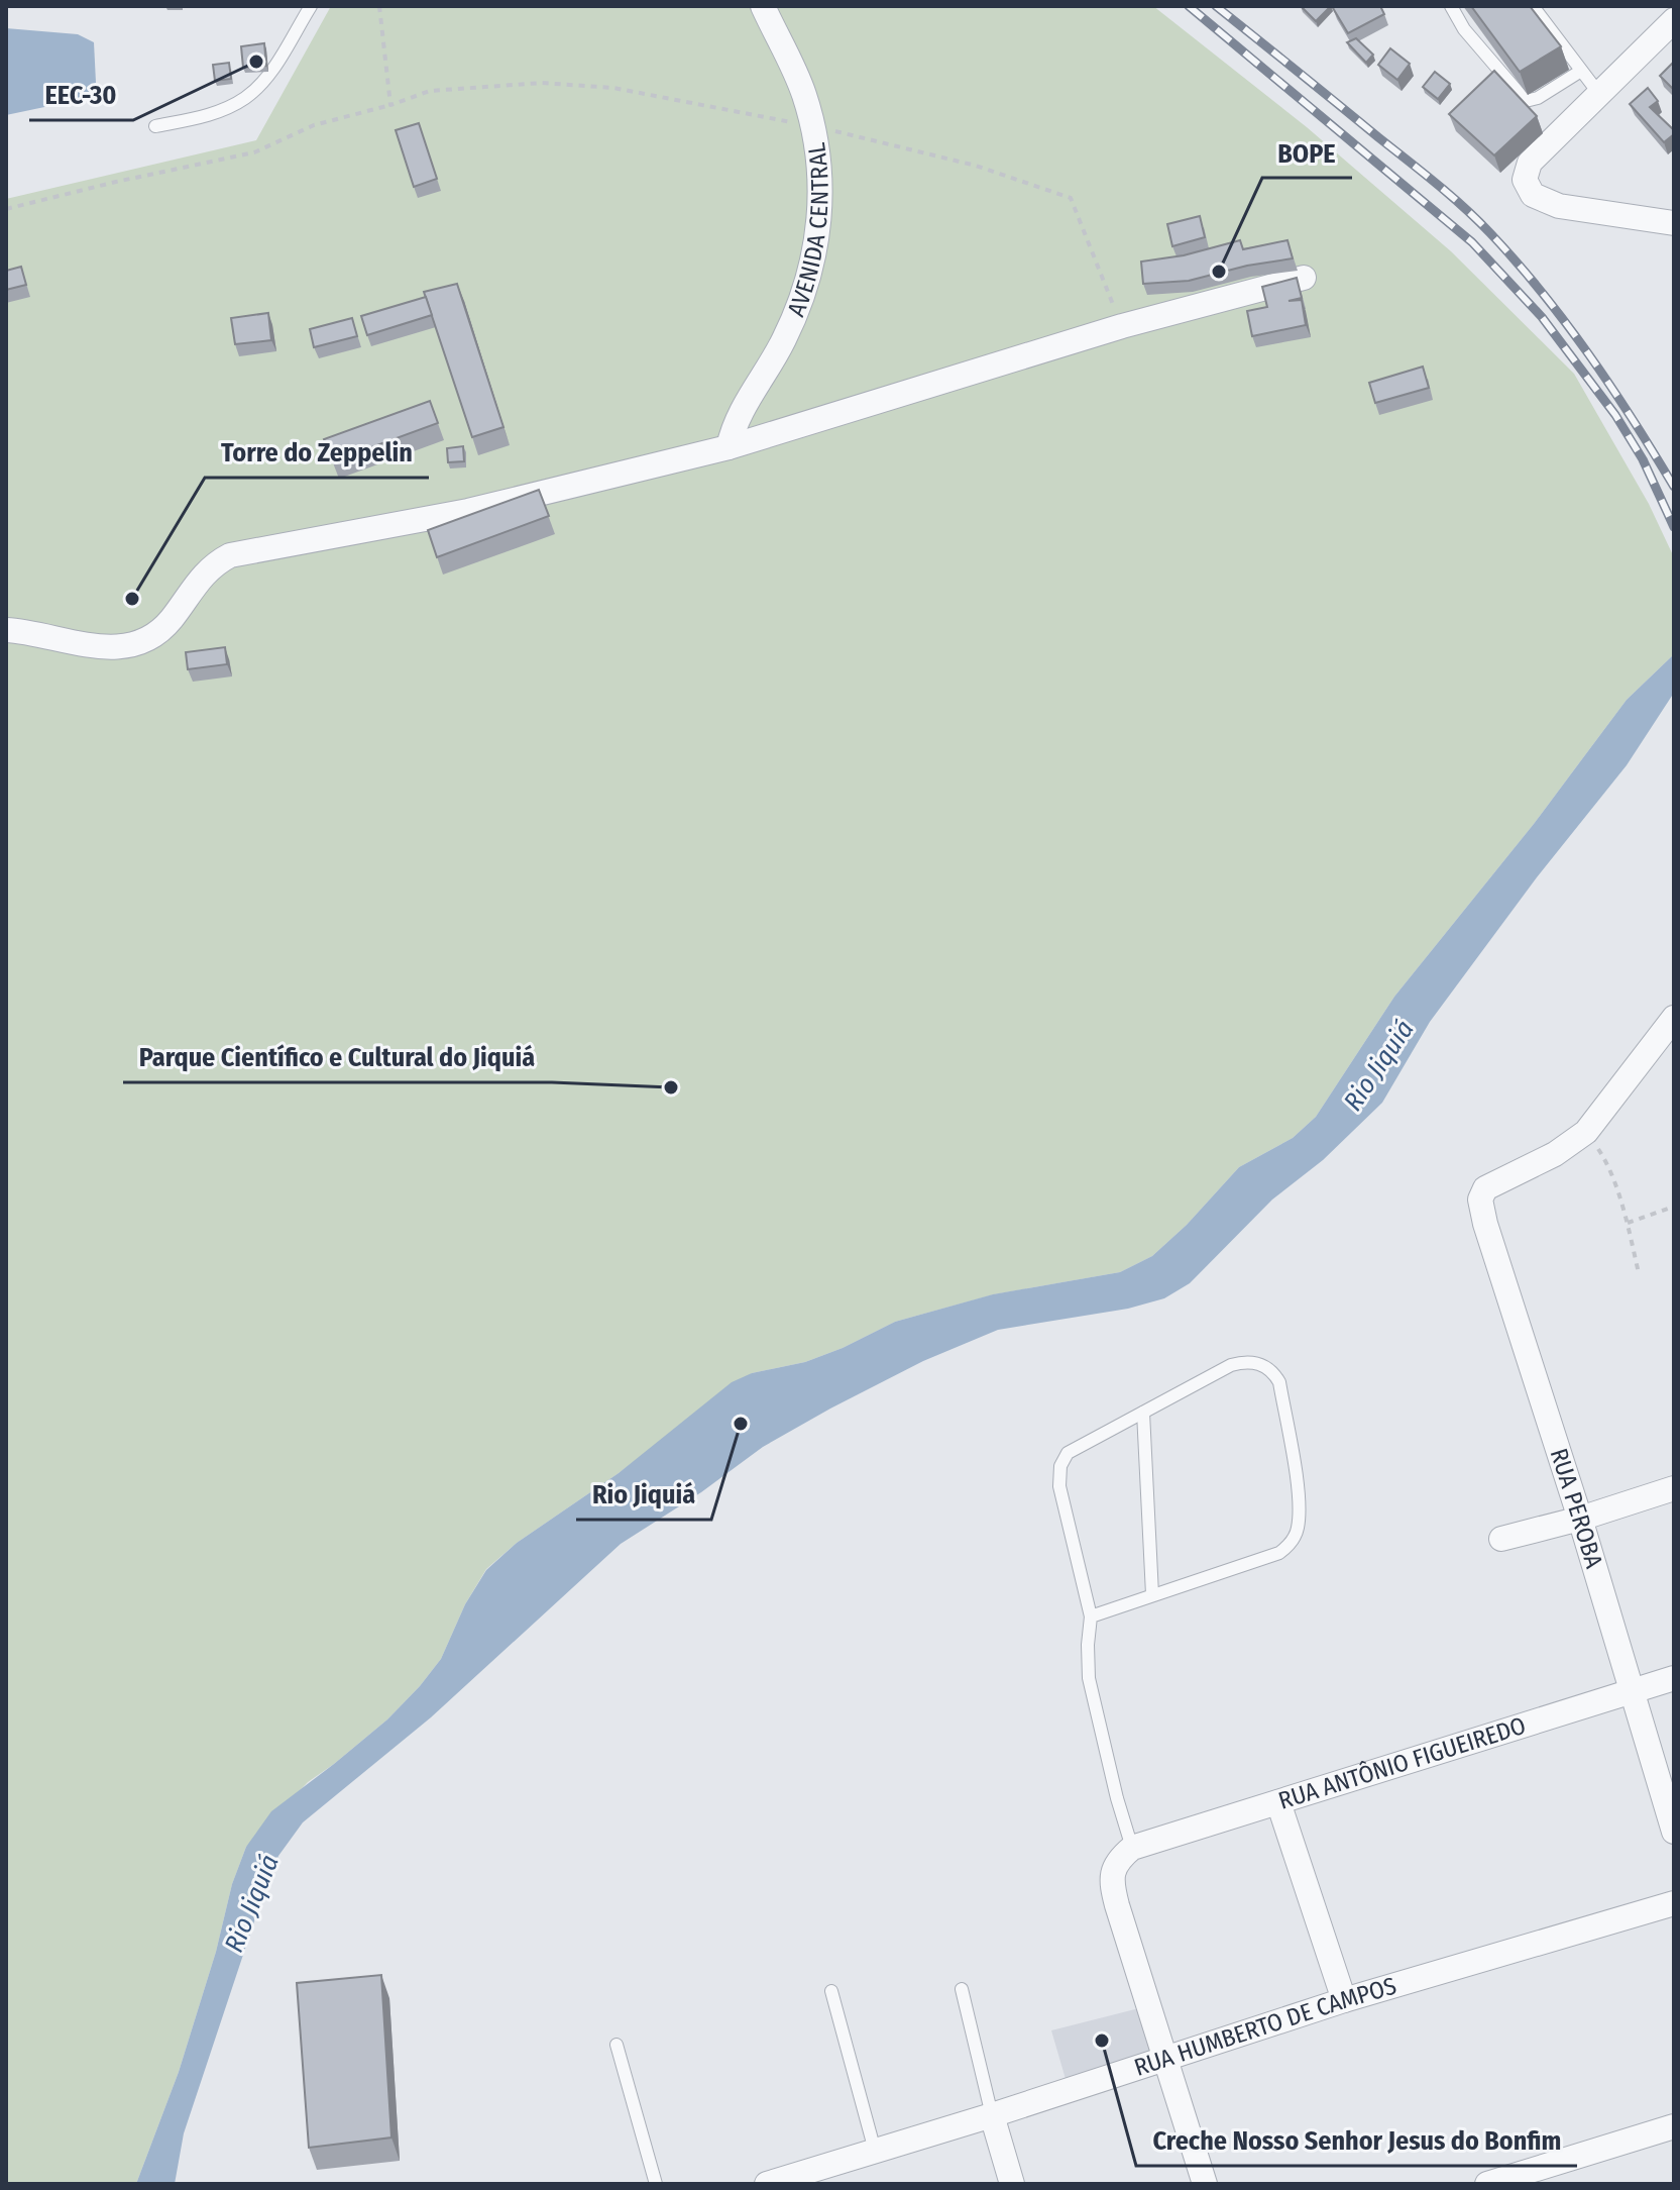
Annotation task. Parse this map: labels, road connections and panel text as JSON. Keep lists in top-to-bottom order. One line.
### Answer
{"streets":{"street":["AVENIDA CENTRAL","RUA PEROBA","RUA ANTÔNIO FIGUEIREDO","RUA HUMBERTO DE CAMPOS"]},"crossings":[["RUA PEROBA","RUA ANTÔNIO FIGUEIREDO"]],"water":["Rio Jiquiá"],"places":["EEC-30","BOPE","Torre do Zeppelin","Parque Científico e Cultural do Jiquiá","Rio Jiquiá","Creche Nosso Senhor Jesus do Bonfim"]}
